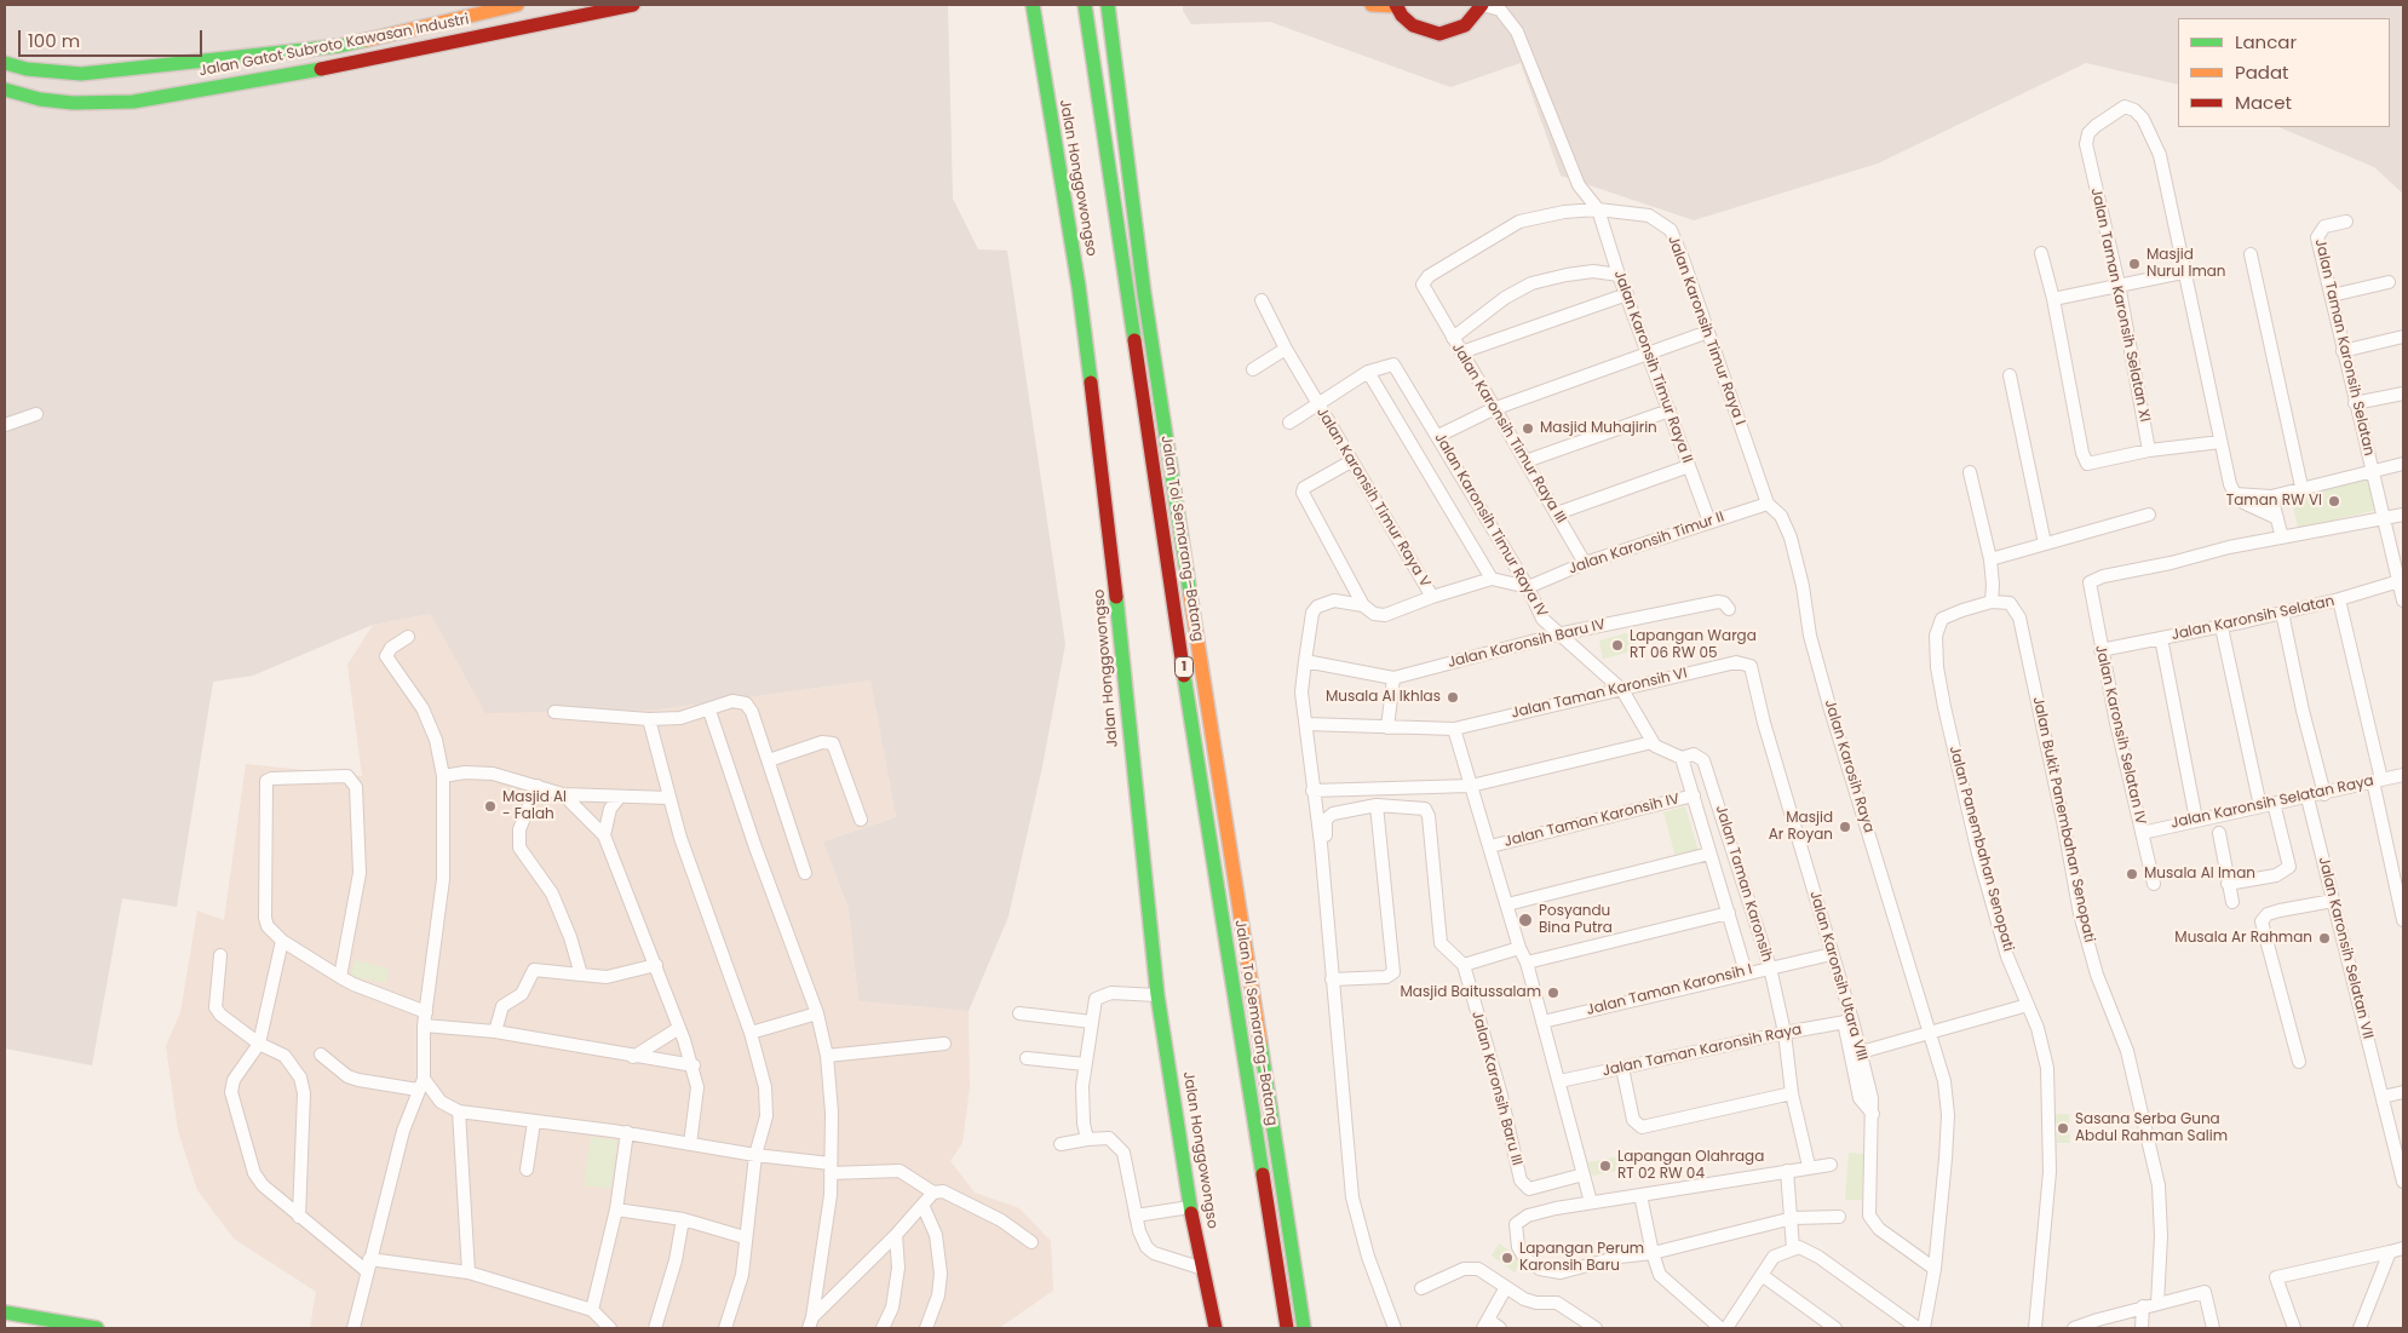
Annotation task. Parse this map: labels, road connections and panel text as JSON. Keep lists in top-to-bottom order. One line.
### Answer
{"streets":{"main road":["Jalan Gatot Subroto Kawasan Industri","Jalan Honggowongso","Jalan Tol Semarang–Batang","1"],"street":["Jalan Taman Karonsih Selatan XI","Jalan Karonsih Timur Raya I","Jalan Taman Karonsih Selatan","Jalan Karonsih Timur Raya II","Jalan Karonsih Timur Raya III","Jalan Karonsih Timur Raya V","Jalan Karonsih Timur Raya IV","Jalan Karonsih Timur II","Jalan Karonsih Selatan","Jalan Karonsih Baru IV","Jalan Taman Karonsih VI","Jalan Karonsih Selatan IV","Jalan Karosih Raya","Jalan Karonsih Selatan Raya","Jalan Bukit Panembahan Senopati","Jalan Taman Karonsih IV","Jalan Panembahan Senopati","Jalan Taman Karonsih","Jalan Karonsih Selatan VII","Jalan Karonsih Utara VIII","Jalan Taman Karonsih I","Jalan Taman Karonsih Raya","Jalan Karonsih Baru III"]},"crossings":[["Jalan Karonsih Timur Raya I","Jalan Karonsih Timur Raya II"],["Jalan Karonsih Timur Raya I","Jalan Karonsih Timur Raya III"],["Jalan Karonsih Timur Raya I","Jalan Karonsih Timur II"],["Jalan Karonsih Timur Raya I","Jalan Karosih Raya"],["Jalan Karonsih Timur Raya II","Jalan Karonsih Timur II"],["Jalan Karonsih Timur Raya III","Jalan Karonsih Timur II"],["Jalan Karonsih Timur Raya V","Jalan Karonsih Timur Raya IV"],["Jalan Karonsih Timur Raya IV","Jalan Karonsih Timur II"],["Jalan Karonsih Timur Raya IV","Jalan Karonsih Baru IV"],["Jalan Karonsih Timur Raya IV","Jalan Taman Karonsih VI"],["Jalan Karonsih Timur II","Jalan Karosih Raya"],["Jalan Karonsih Selatan","Jalan Karonsih Selatan IV"],["Jalan Taman Karonsih VI","Jalan Karonsih Utara VIII"],["Jalan Karonsih Selatan IV","Jalan Karonsih Selatan Raya"],["Jalan Karosih Raya","Jalan Karonsih Utara VIII"],["Jalan Karonsih Selatan Raya","Jalan Karonsih Selatan VII"],["Jalan Bukit Panembahan Senopati","Jalan Panembahan Senopati"],["Jalan Taman Karonsih IV","Jalan Taman Karonsih"],["Jalan Taman Karonsih","Jalan Taman Karonsih I"],["Jalan Taman Karonsih","Jalan Taman Karonsih Raya"],["Jalan Karonsih Utara VIII","Jalan Taman Karonsih I"],["Jalan Karonsih Utara VIII","Jalan Taman Karonsih Raya"]],"places":["Masjid Nurul Iman","Masjid Muhajirin","Taman RW VI","Lapangan Warga RT 06 RW 05","Musala Al Ikhlas","Masjid Al - Falah","Masjid Ar Royan","Musala Al Iman","Posyandu Bina Putra","Musala Ar Rahman","Masjid Baitussalam","Sasana Serba Guna Abdul Rahman Salim","Lapangan Olahraga RT 02 RW 04","Lapangan Perum Karonsih Baru"],"legend":["Lancar","Padat","Macet"],"scale_bar":"100 m"}
